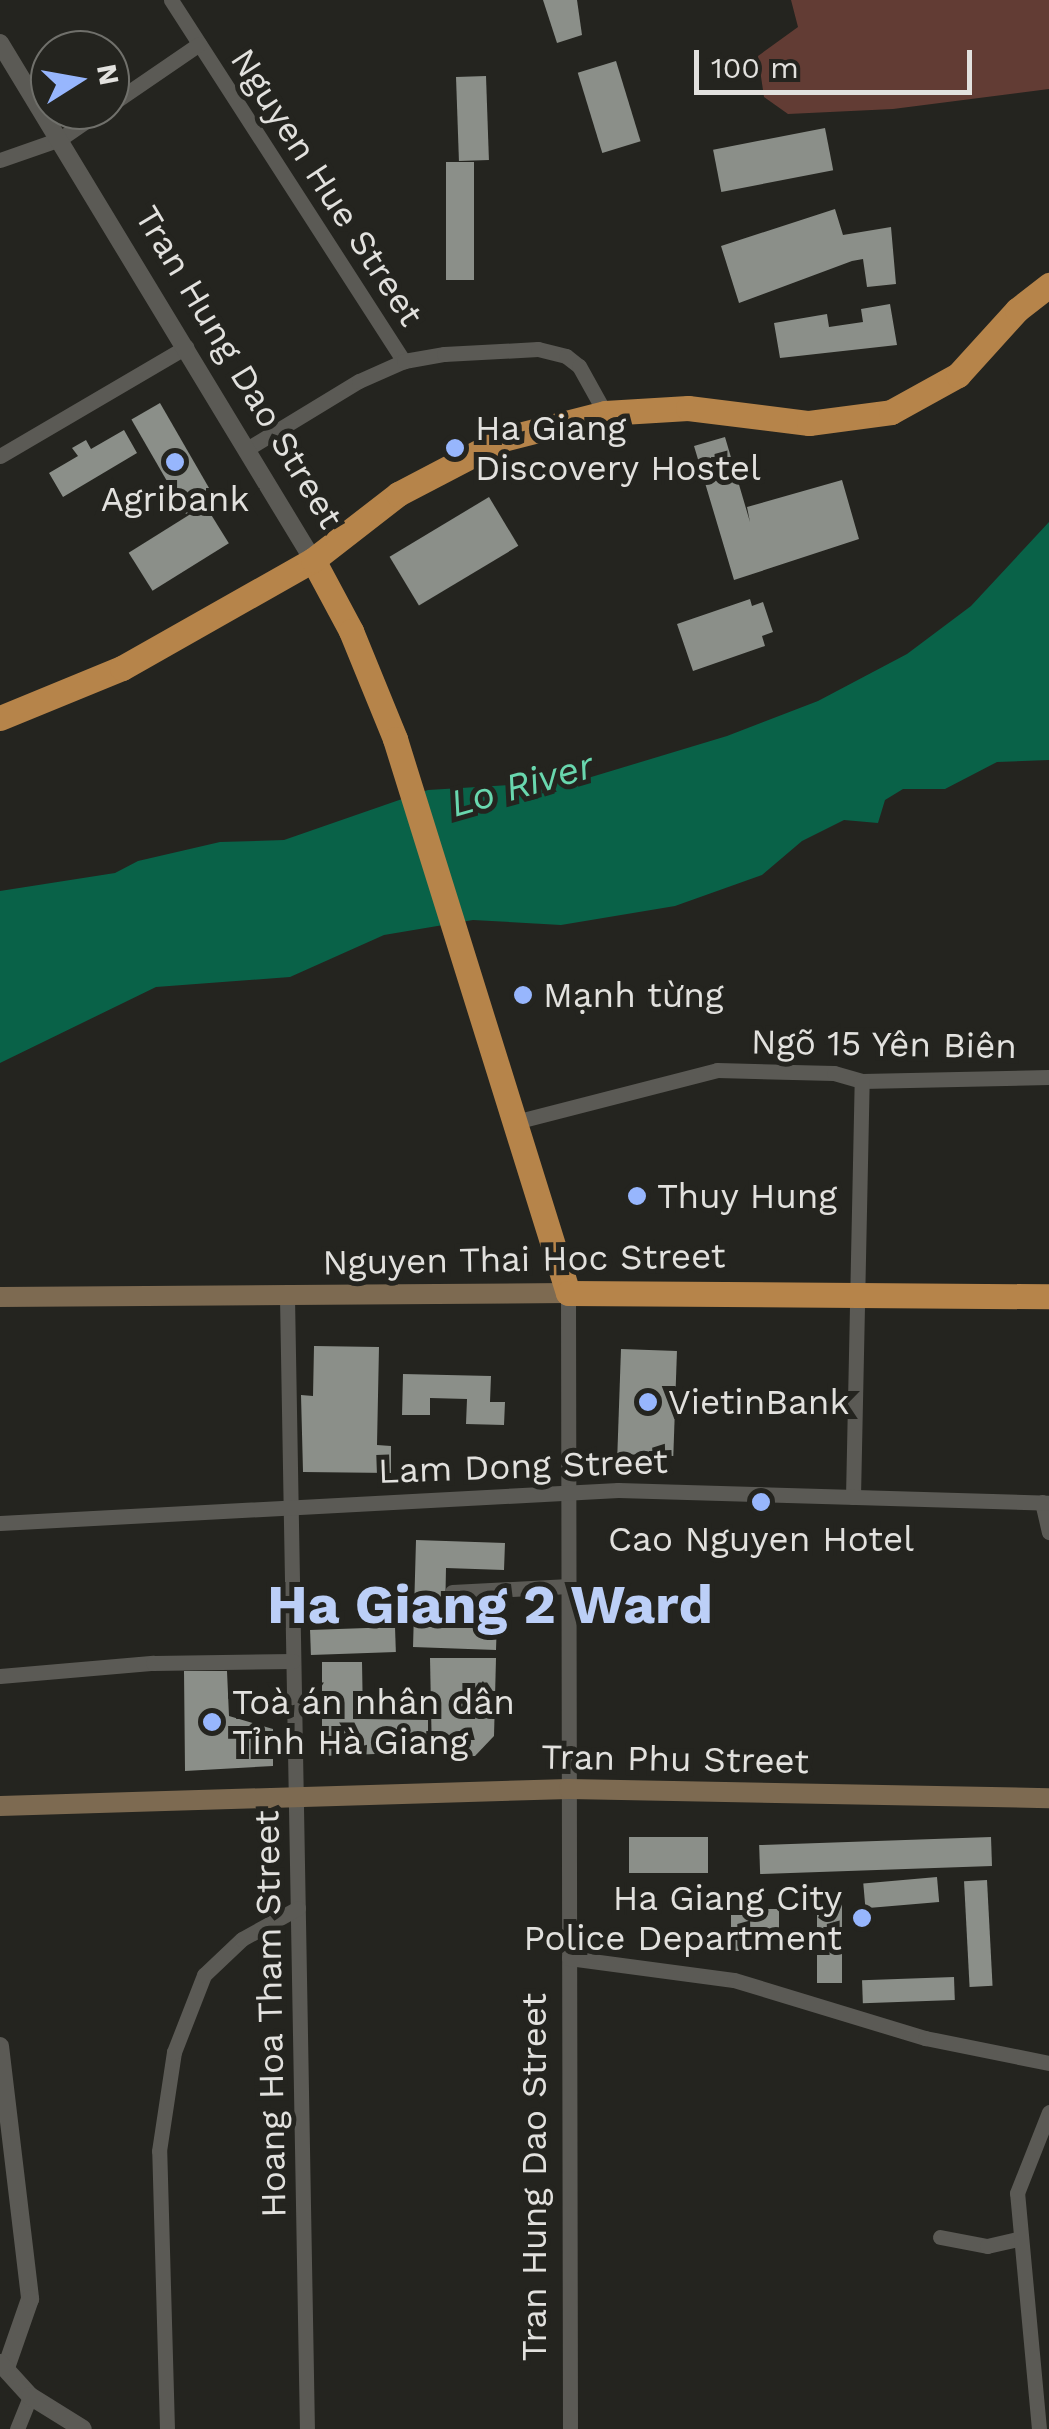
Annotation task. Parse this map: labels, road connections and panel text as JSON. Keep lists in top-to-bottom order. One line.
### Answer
{"streets":{"highway":["Tran Hung Dao Street","Nguyen Thai Hoc Street"],"main road":["Tran Phu Street"],"street":["Nguyen Hue Street","Ngõ 15 Yên Biên","Lam Dong Street","Hoang Hoa Tham Street"]},"crossings":[["Tran Hung Dao Street","Ngõ 15 Yên Biên"],["Tran Hung Dao Street","Nguyen Thai Hoc Street"],["Tran Hung Dao Street","Lam Dong Street"],["Tran Hung Dao Street","Tran Phu Street"],["Nguyen Thai Hoc Street","Hoang Hoa Tham Street"],["Lam Dong Street","Hoang Hoa Tham Street"],["Tran Phu Street","Hoang Hoa Tham Street"]],"districts":["Ha Giang 2 Ward"],"water":["Lo River"],"places":["Ha Giang Discovery Hostel","Agribank","Mạnh từng","Thuy Hung","VietinBank","Cao Nguyen Hotel","Toà án nhân dân Tỉnh Hà Giang","Ha Giang City Police Department"],"scale_bar":"100 m","north":"right"}
